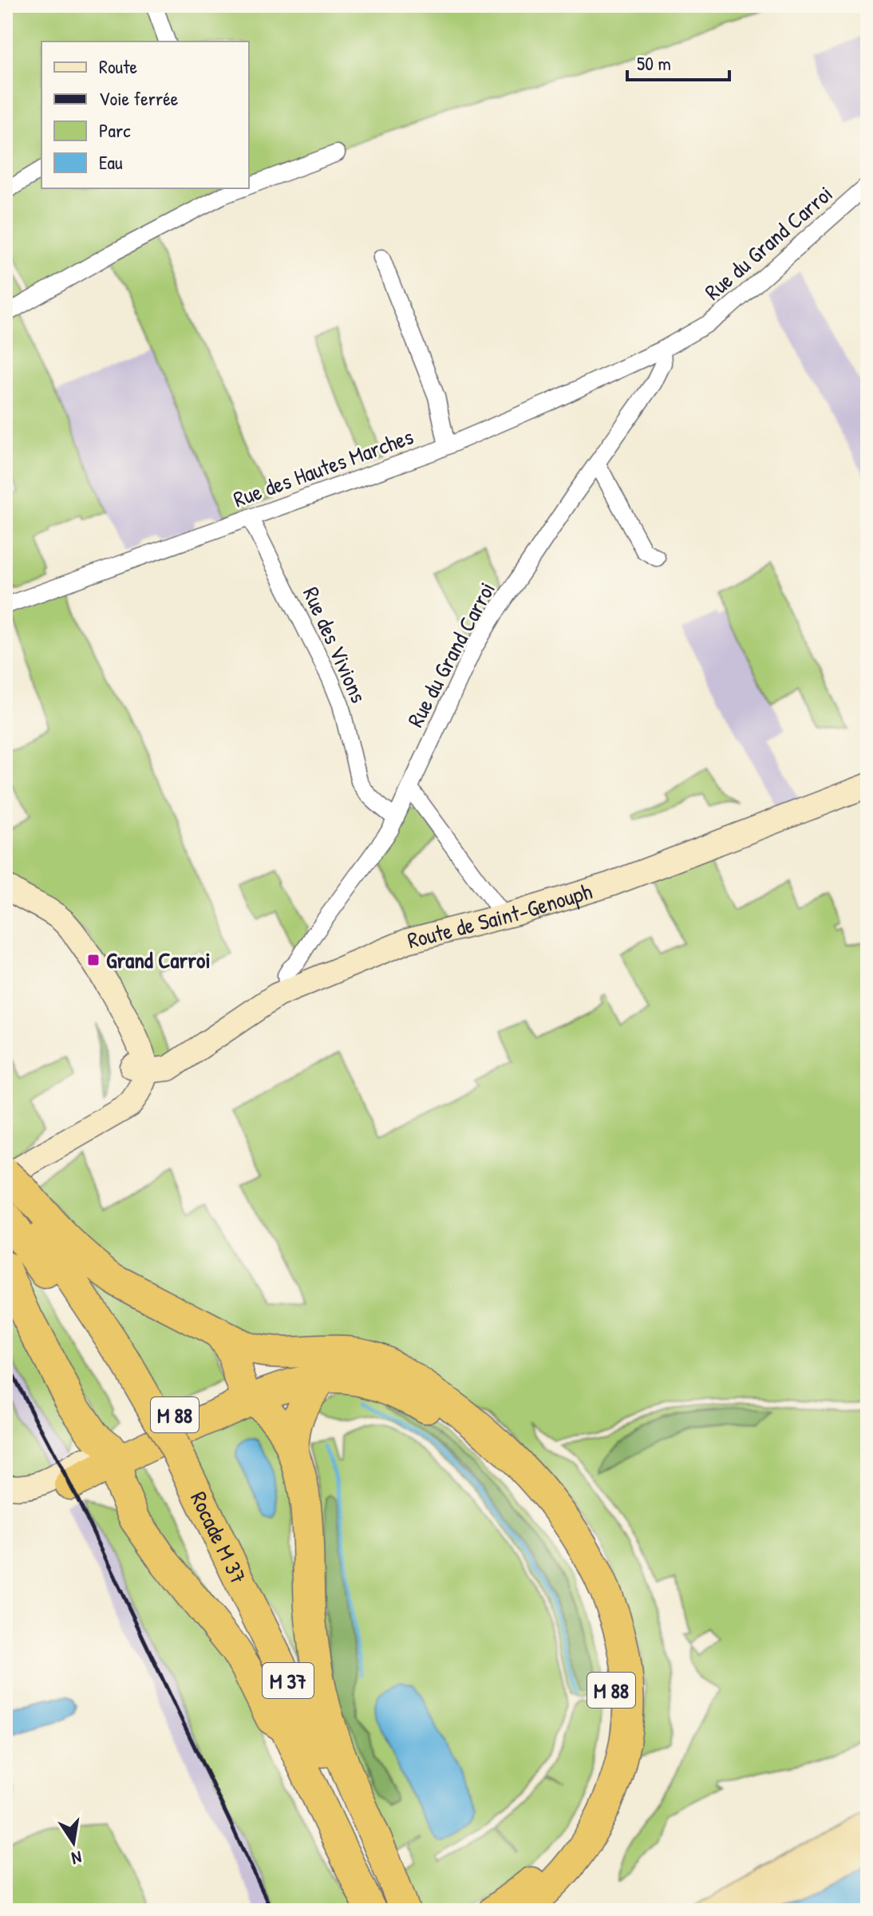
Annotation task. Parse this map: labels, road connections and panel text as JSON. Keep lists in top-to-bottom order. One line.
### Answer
{"streets":{"highway":["M 88","Rocade M 37","M 37"],"street":["Rue du Grand Carroi","Rue des Hautes Marches","Rue des Vivions","Route de Saint-Genouph"]},"crossings":[["Rue du Grand Carroi","Rue des Hautes Marches"],["Rue du Grand Carroi","Rue des Vivions"],["Rue du Grand Carroi","Route de Saint-Genouph"],["Rue des Hautes Marches","Rue des Vivions"]],"places":{"transit":["Grand Carroi"]},"legend":["Route","Voie ferrée","Parc","Eau"],"scale_bar":"50 m","north":"bottom"}
